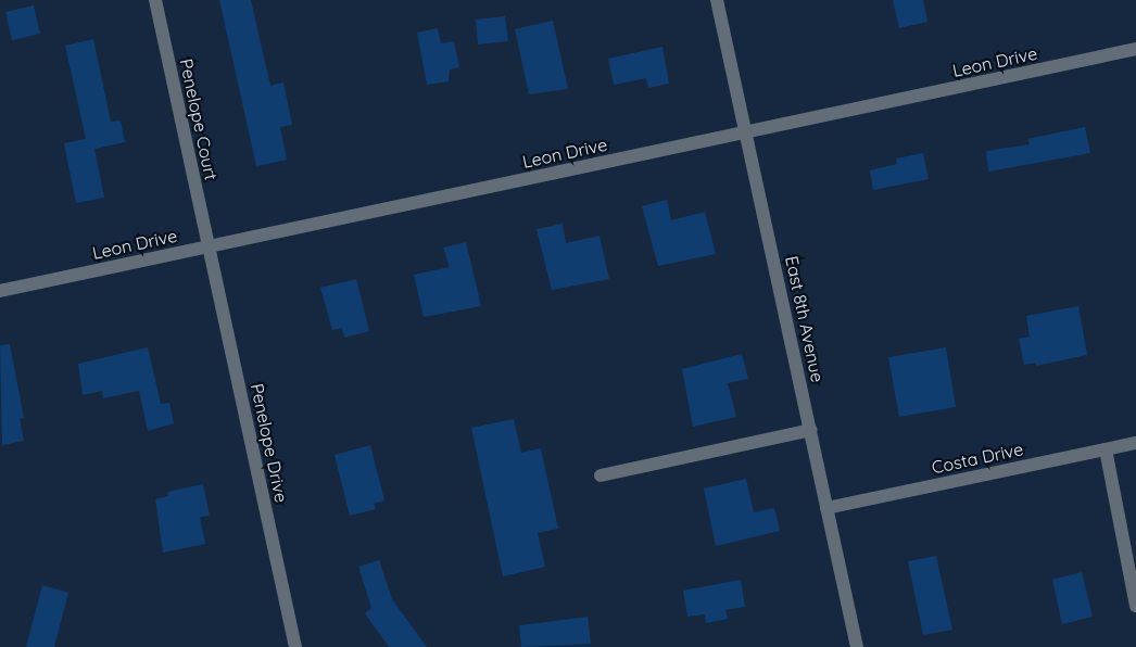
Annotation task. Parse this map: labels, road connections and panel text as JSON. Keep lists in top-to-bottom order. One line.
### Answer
{"streets":{"street":["Leon Drive","Penelope Court","East 8th Avenue","Penelope Drive","Costa Drive"]},"crossings":[["Leon Drive","Penelope Court"],["Leon Drive","East 8th Avenue"],["Leon Drive","Penelope Drive"],["Penelope Court","Penelope Drive"],["East 8th Avenue","Costa Drive"]]}
